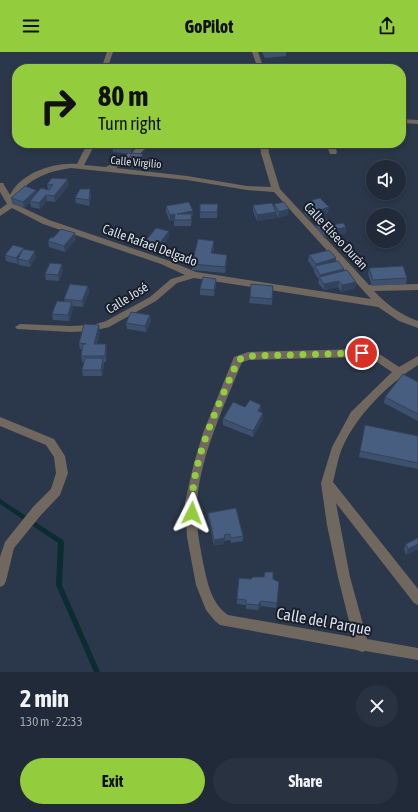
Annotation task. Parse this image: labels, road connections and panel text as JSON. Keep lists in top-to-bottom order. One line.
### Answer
{"streets":{"street":["Calle Virgilio","Calle Eliseo Durán","Calle Rafael Delgado","Calle José","Calle del Parque"]},"crossings":[["Calle Virgilio","Calle Eliseo Durán"],["Calle Virgilio","Calle Rafael Delgado"],["Calle Eliseo Durán","Calle Rafael Delgado"],["Calle Rafael Delgado","Calle José"]],"page":{"header":"GoPilot","turn":["80 m","Turn right"],"heading":["2 min","130 m · 22:33"],"buttons":["Exit","Share"]}}
